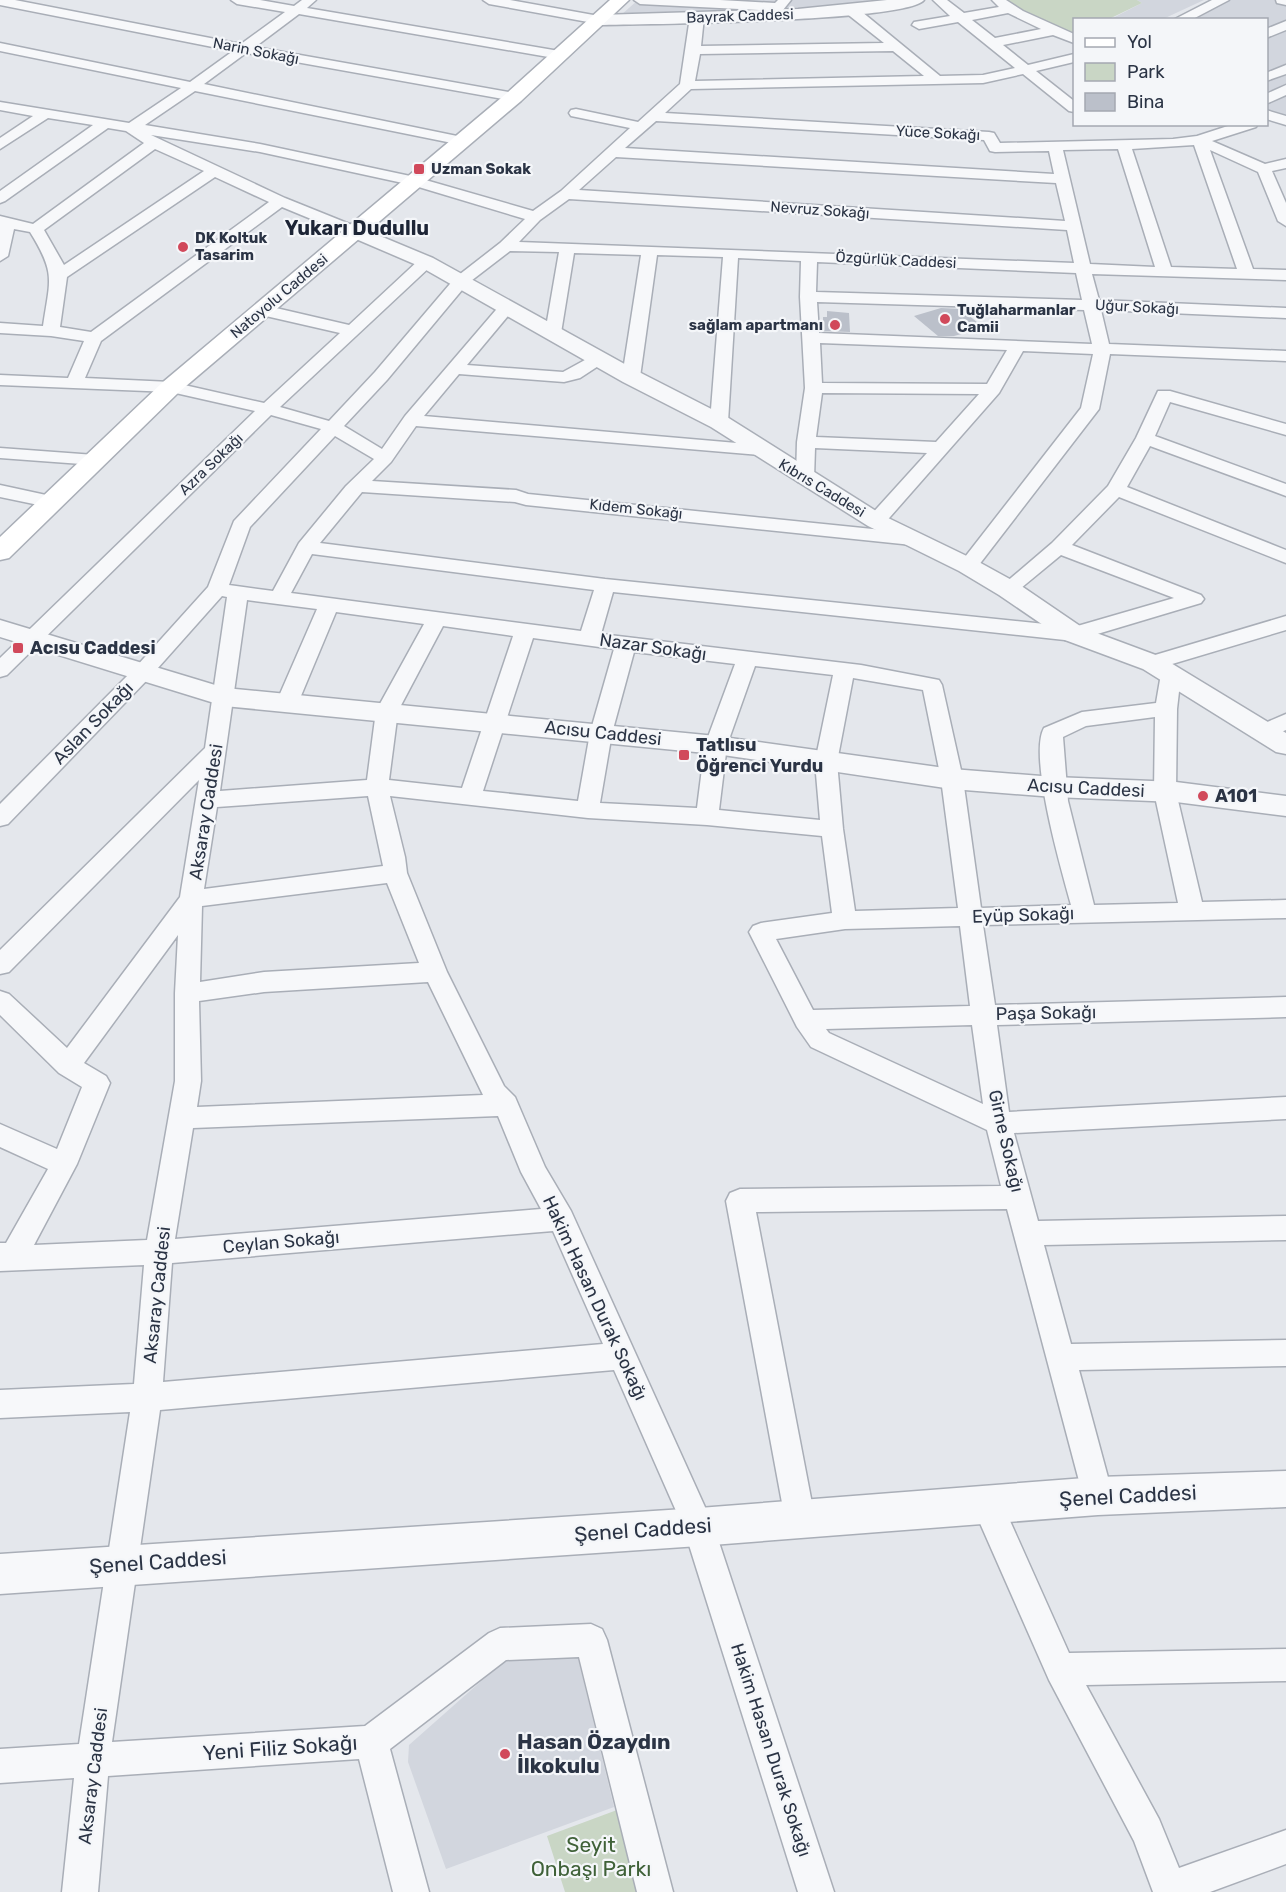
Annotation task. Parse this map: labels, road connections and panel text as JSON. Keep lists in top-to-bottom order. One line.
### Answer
{"streets":{"main road":["Natoyolu Caddesi"],"street":["Bayrak Caddesi","Narin Sokağı","Yüce Sokağı","Nevruz Sokağı","Özgürlük Caddesi","Uğur Sokağı","Azra Sokağı","Kıbrıs Caddesi","Kıdem Sokağı","Nazar Sokağı","Aslan Sokağı","Acısu Caddesi","Aksaray Caddesi","Eyüp Sokağı","Paşa Sokağı","Girne Sokağı","Ceylan Sokağı","Hakim Hasan Durak Sokağı","Şenel Caddesi","Yeni Filiz Sokağı"]},"crossings":[["Bayrak Caddesi","Natoyolu Caddesi"],["Narin Sokağı","Natoyolu Caddesi"],["Yüce Sokağı","Aslan Sokağı"],["Nevruz Sokağı","Aslan Sokağı"],["Özgürlük Caddesi","Aslan Sokağı"],["Natoyolu Caddesi","Kıbrıs Caddesi"],["Azra Sokağı","Kıbrıs Caddesi"],["Azra Sokağı","Acısu Caddesi"],["Kıbrıs Caddesi","Kıdem Sokağı"],["Kıbrıs Caddesi","Aslan Sokağı"],["Nazar Sokağı","Aslan Sokağı"],["Nazar Sokağı","Acısu Caddesi"],["Nazar Sokağı","Aksaray Caddesi"],["Nazar Sokağı","Girne Sokağı"],["Aslan Sokağı","Acısu Caddesi"],["Acısu Caddesi","Aksaray Caddesi"],["Acısu Caddesi","Girne Sokağı"],["Acısu Caddesi","Hakim Hasan Durak Sokağı"],["Aksaray Caddesi","Ceylan Sokağı"],["Aksaray Caddesi","Şenel Caddesi"],["Aksaray Caddesi","Yeni Filiz Sokağı"],["Eyüp Sokağı","Paşa Sokağı"],["Eyüp Sokağı","Girne Sokağı"],["Paşa Sokağı","Girne Sokağı"],["Girne Sokağı","Şenel Caddesi"],["Ceylan Sokağı","Hakim Hasan Durak Sokağı"],["Hakim Hasan Durak Sokağı","Şenel Caddesi"]],"districts":["Yukarı Dudullu"],"parks":["Seyit Onbaşı Parkı"],"places":{"transit":["Uzman Sokak","Acısu Caddesi","Tatlısu Öğrenci Yurdu"],"other":["DK Koltuk Tasarim","Tuğlaharmanlar Camii","sağlam apartmanı","A101","Hasan Özaydın İlkokulu"]},"legend":["Yol","Park","Bina"]}
